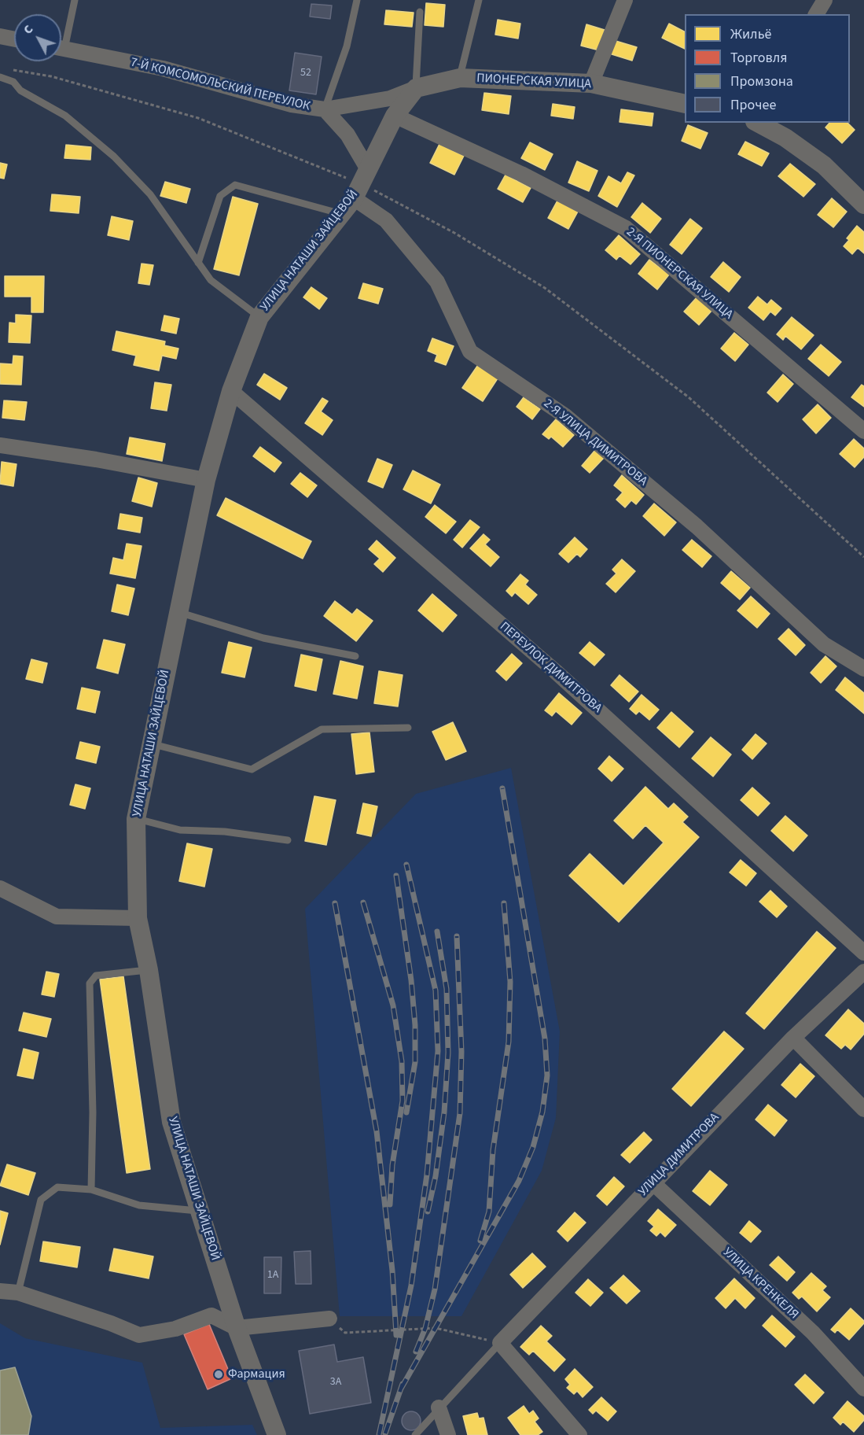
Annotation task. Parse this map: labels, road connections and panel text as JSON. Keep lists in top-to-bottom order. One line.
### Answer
{"streets":{"street":["ПИОНЕРСКАЯ УЛИЦА","7-Й КОМСОМОЛЬСКИЙ ПЕРЕУЛОК","УЛИЦА НАТАШИ ЗАЙЦЕВОЙ","2-Я ПИОНЕРСКАЯ УЛИЦА","2-Я УЛИЦА ДИМИТРОВА","ПЕРЕУЛОК ДИМИТРОВА","УЛИЦА ДИМИТРОВА","УЛИЦА КРЕНКЕЛЯ"]},"crossings":[["ПИОНЕРСКАЯ УЛИЦА","7-Й КОМСОМОЛЬСКИЙ ПЕРЕУЛОК"],["УЛИЦА НАТАШИ ЗАЙЦЕВОЙ","2-Я ПИОНЕРСКАЯ УЛИЦА"],["УЛИЦА НАТАШИ ЗАЙЦЕВОЙ","2-Я УЛИЦА ДИМИТРОВА"],["УЛИЦА НАТАШИ ЗАЙЦЕВОЙ","ПЕРЕУЛОК ДИМИТРОВА"],["УЛИЦА ДИМИТРОВА","УЛИЦА КРЕНКЕЛЯ"]],"places":["Фармация"],"house_numbers":["52","1А","3А"],"legend":["Жильё","Торговля","Промзона","Прочее"],"north":"top left"}
